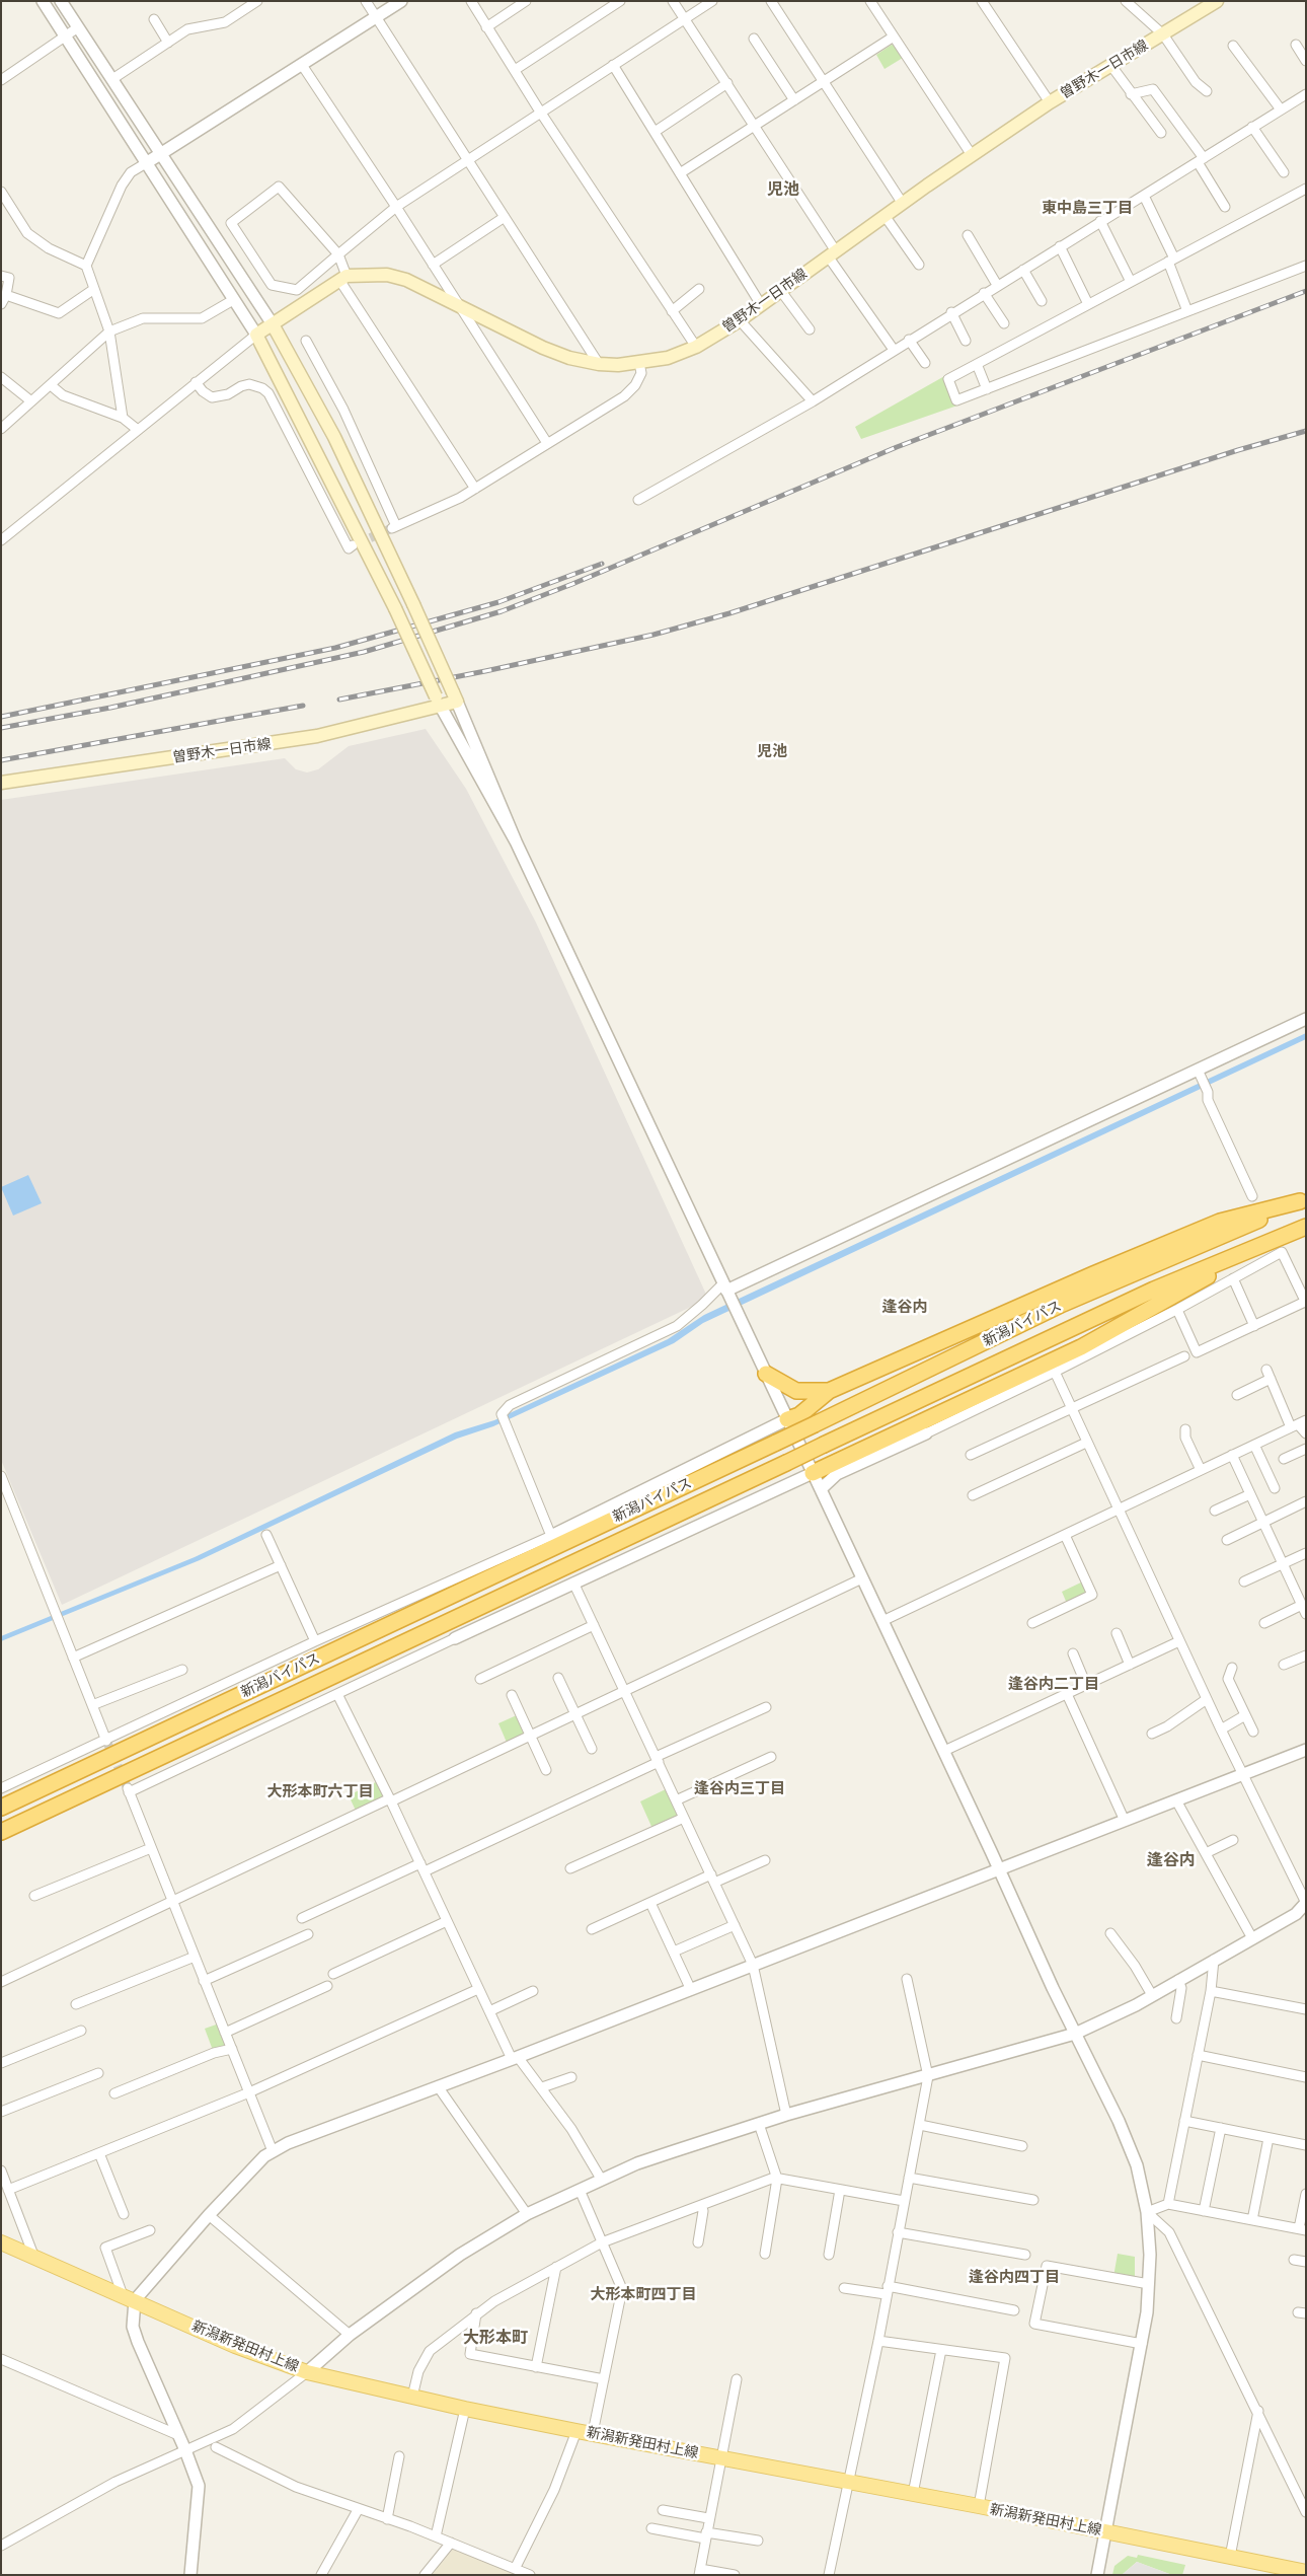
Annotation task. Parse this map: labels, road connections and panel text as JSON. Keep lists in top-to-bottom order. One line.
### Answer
{"streets":{"highway":["新潟バイパス"],"main road":["曽野木一日市線","新潟新発田村上線"]},"districts":["児池","東中島三丁目","児池","逢谷内","逢谷内二丁目","逢谷内三丁目","大形本町六丁目","逢谷内","逢谷内四丁目","大形本町四丁目","大形本町"]}
